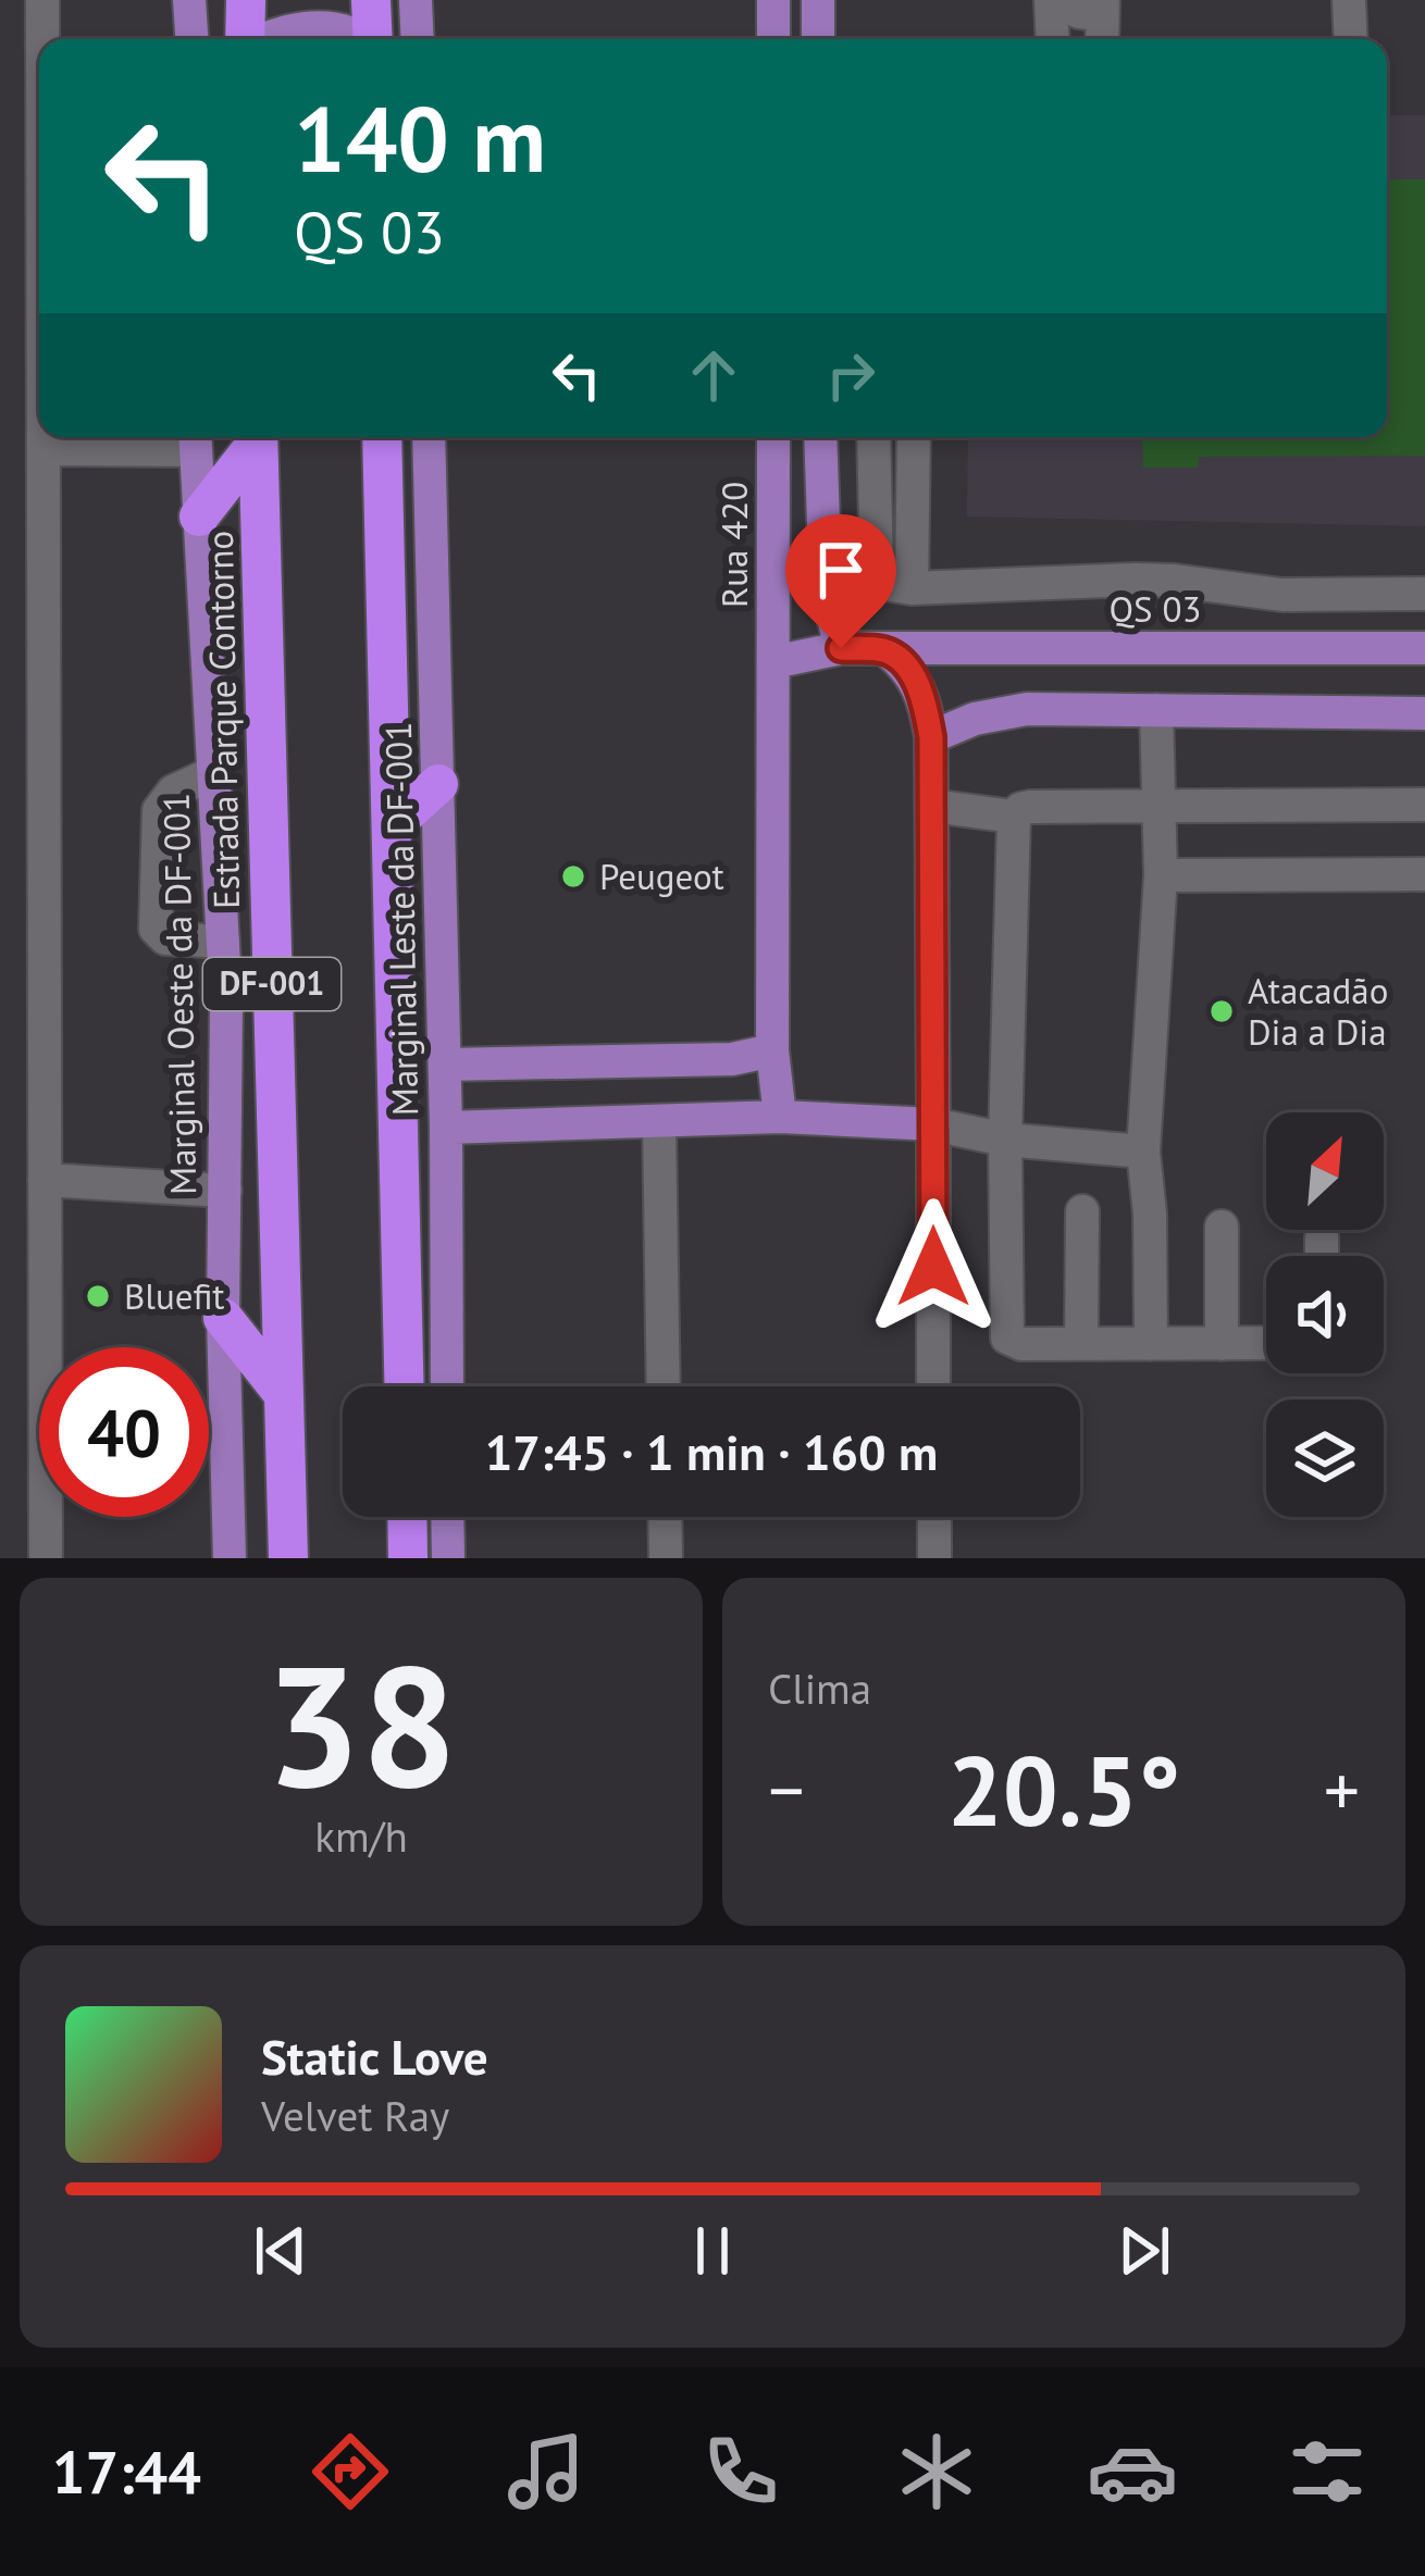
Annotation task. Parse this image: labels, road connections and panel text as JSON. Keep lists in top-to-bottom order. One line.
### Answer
{"streets":{"highway":["Estrada Parque Contorno","DF-001"],"main road":["Rua 420","QS 03","Marginal Leste da DF-001","Marginal Oeste da DF-001"]},"crossings":[["Rua 420","QS 03"]],"places":["Peugeot","Atacadão Dia a Dia","Bluefit"],"north":"top right","page":{"turn":["140 m","QS 03"],"limit":"40","trip":"17:45 · 1 min · 160 m","tile":[["38","km/h"],"Clima"],"heat":["−","20.5°","+"],"song":["Static Love","Velvet Ray"],"tabs":"17:44"}}
